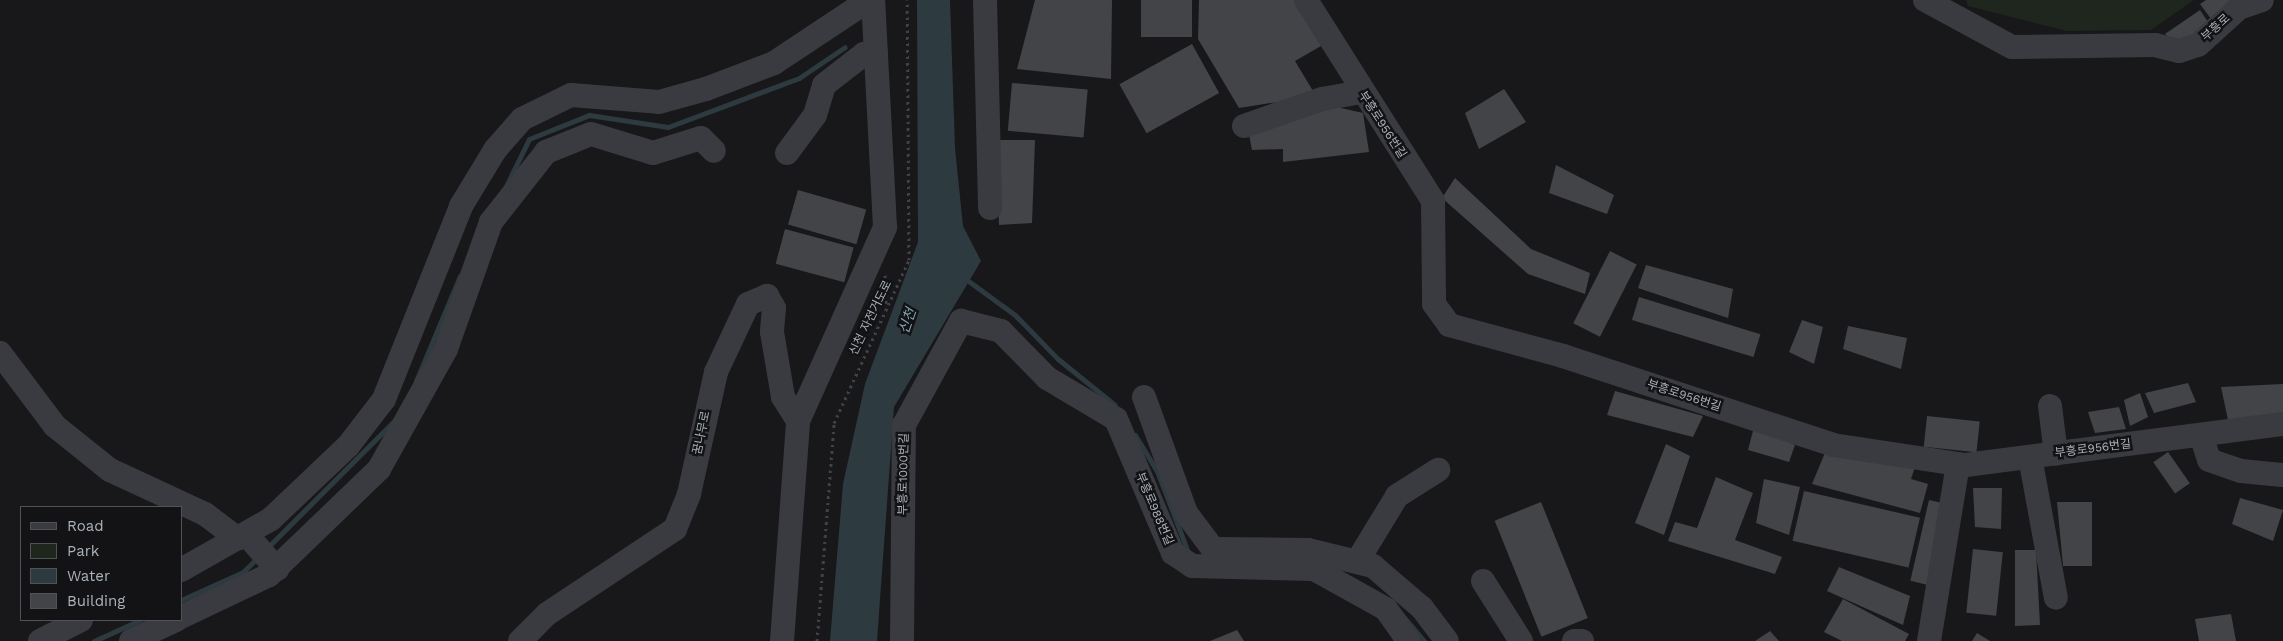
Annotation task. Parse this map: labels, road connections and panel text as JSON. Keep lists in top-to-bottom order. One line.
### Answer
{"streets":{"street":["부흥로","부흥로956번길","꿈나무로","부흥로1000번길","부흥로988번길"],"path":["신천 자전거도로"]},"crossings":[["부흥로1000번길","부흥로988번길"]],"water":["신천"],"legend":["Road","Park","Water","Building"]}
